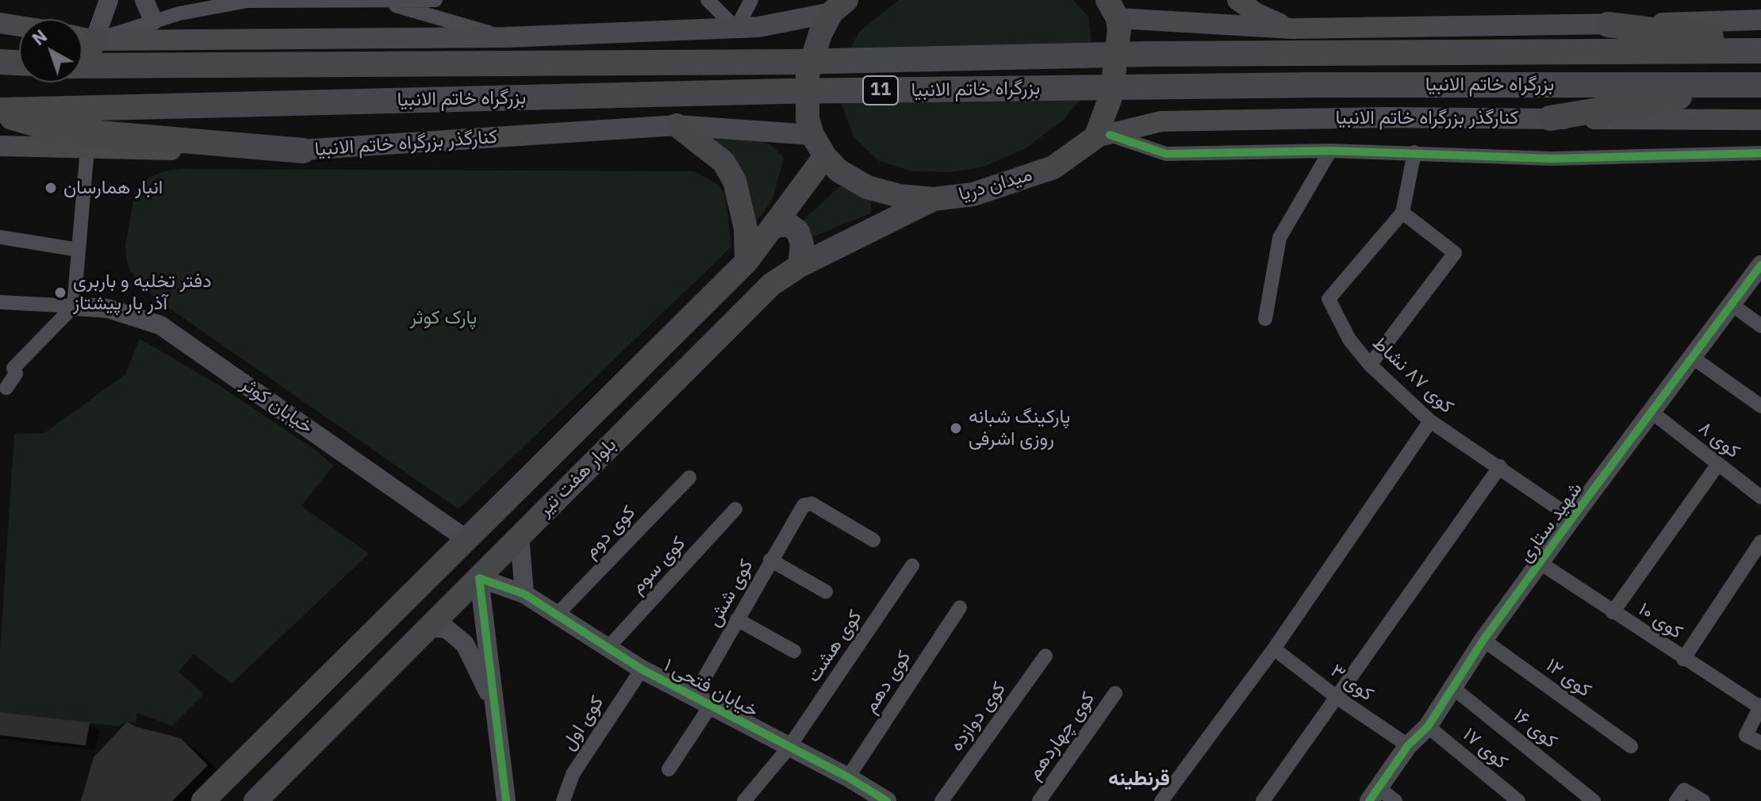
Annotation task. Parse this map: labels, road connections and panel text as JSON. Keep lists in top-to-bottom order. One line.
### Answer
{"streets":{"highway":["بزرگراه خاتم الانبیا","11"],"main road":["کنارگذر بزرگراه خاتم الانبیا","میدان دریا","بلوار هفت تیر"],"street":["کوی ۸۷ نشاط","خیابان کوثر","کوی ۸","شهید ستاری","کوی دوم","کوی سوم","کوی شش","کوی ۱۰","کوی هشت","کوی ۱۲","کوی دهم","کوی ۳","خیابان فتحی ۱","کوی دوازده","کوی اول","کوی ۱۶","کوی چهاردهم","کوی ۱۷"]},"crossings":[["کنارگذر بزرگراه خاتم الانبیا","میدان دریا"],["میدان دریا","بلوار هفت تیر"],["کوی ۸۷ نشاط","شهید ستاری"],["خیابان کوثر","بلوار هفت تیر"],["کوی ۸","شهید ستاری"],["بلوار هفت تیر","خیابان فتحی ۱"],["شهید ستاری","کوی ۱۰"],["شهید ستاری","کوی ۱۲"],["شهید ستاری","کوی ۳"],["شهید ستاری","کوی ۱۶"],["شهید ستاری","کوی ۱۷"],["کوی دوم","خیابان فتحی ۱"],["کوی سوم","خیابان فتحی ۱"],["کوی شش","خیابان فتحی ۱"],["کوی هشت","خیابان فتحی ۱"],["کوی دهم","خیابان فتحی ۱"],["خیابان فتحی ۱","کوی اول"]],"districts":["قرنطینه"],"parks":["پارک کوثر"],"places":["انبار همارسان","دفتر تخلیه و باربری آذر بار پیشتاز","پارکینگ شبانه روزی اشرفی"],"north":"top left"}
